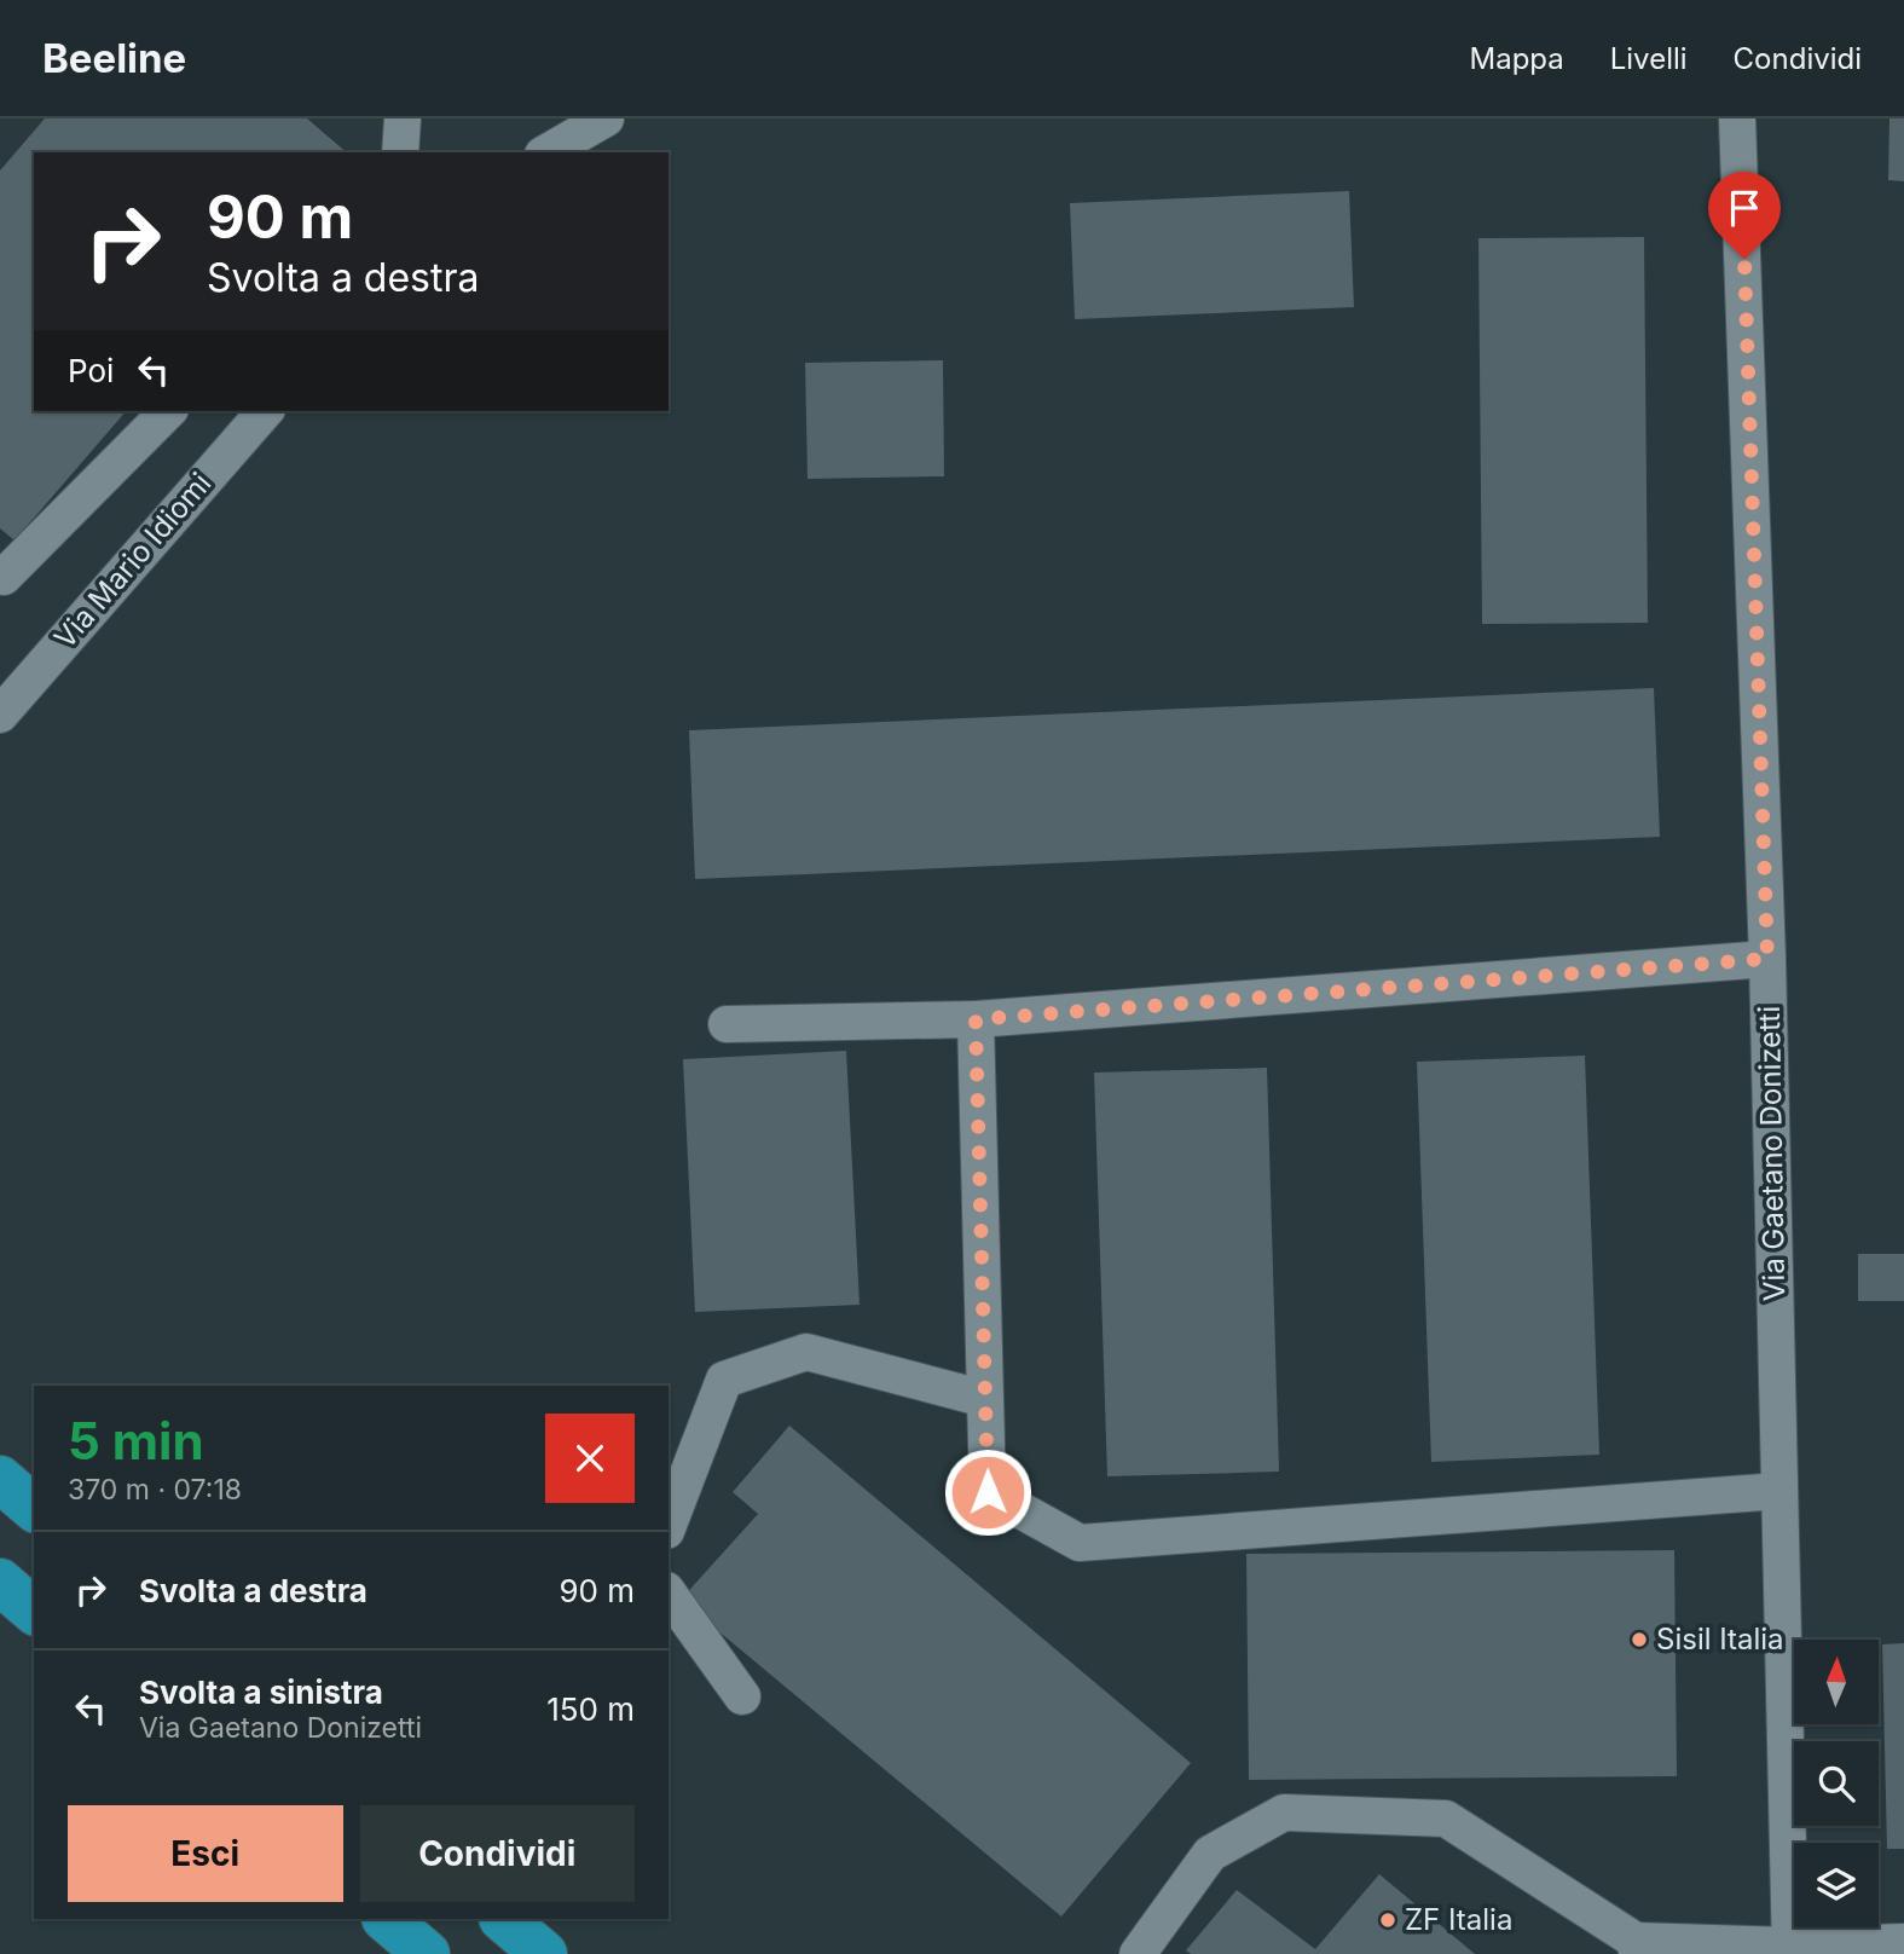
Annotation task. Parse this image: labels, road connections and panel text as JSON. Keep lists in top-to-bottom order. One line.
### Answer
{"streets":{"street":["Via Mario Idiomi","Via Gaetano Donizetti"]},"places":["Sisil Italia","ZF Italia"],"north":"top","page":{"header":"Beeline","nav":["Mappa","Livelli","Condividi"],"turn":["90 m","Svolta a destra"],"then":"Poi","heading":["5 min","370 m · 07:18"],"list":[{"name":"Svolta a destra","value":"90 m"},{"name":"Svolta a sinistra","note":"Via Gaetano Donizetti","value":"150 m"}],"buttons":["Esci","Condividi"]}}
